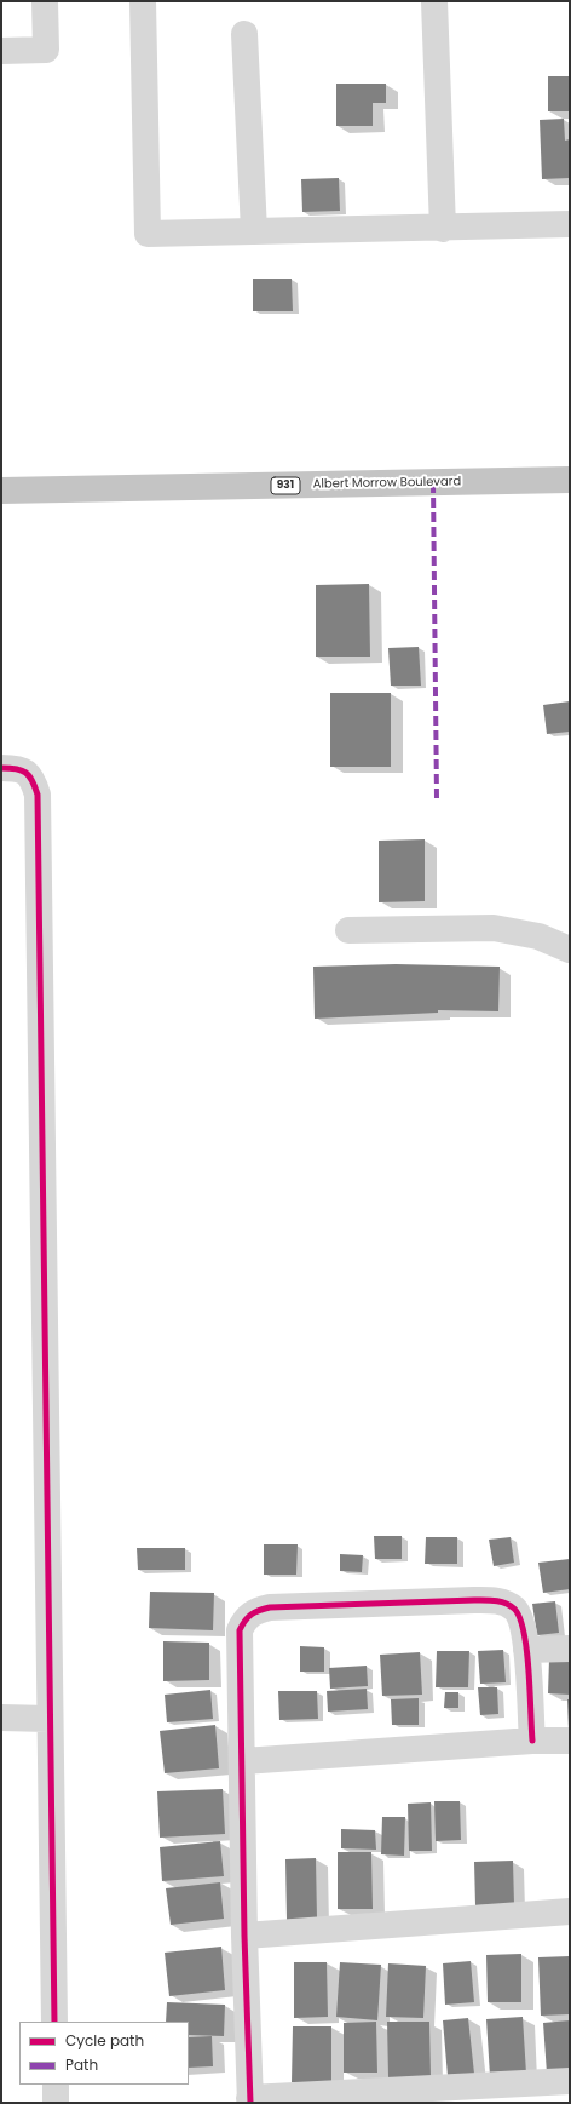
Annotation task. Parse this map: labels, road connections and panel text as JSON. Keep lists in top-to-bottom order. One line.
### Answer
{"streets":{"highway":["Albert Morrow Boulevard","931"]},"legend":["Cycle path","Path"]}
